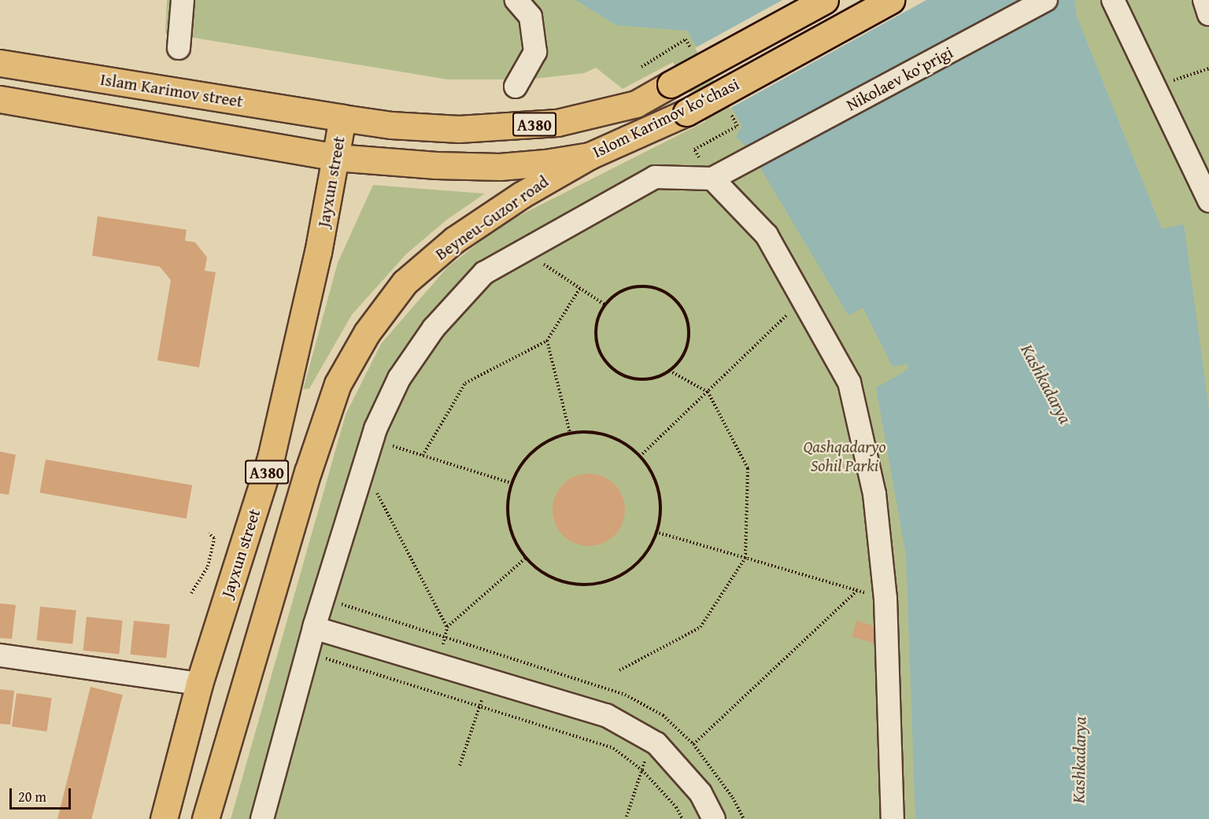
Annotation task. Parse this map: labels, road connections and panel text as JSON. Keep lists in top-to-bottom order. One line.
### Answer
{"streets":{"main road":["Islam Karimov street","Islom Karimov ko‘chasi","A380","Jayxun street","Beyneu-Guzor road"],"street":["Nikolaev ko‘prigi"]},"crossings":[["Islam Karimov street","Islom Karimov ko‘chasi"],["Islam Karimov street","Jayxun street"],["Islom Karimov ko‘chasi","Jayxun street"],["Islom Karimov ko‘chasi","Beyneu-Guzor road"],["A380","Beyneu-Guzor road"]],"water":["Kashkadarya"],"parks":["Qashqadaryo Sohil Parki"],"scale_bar":"20 m"}
